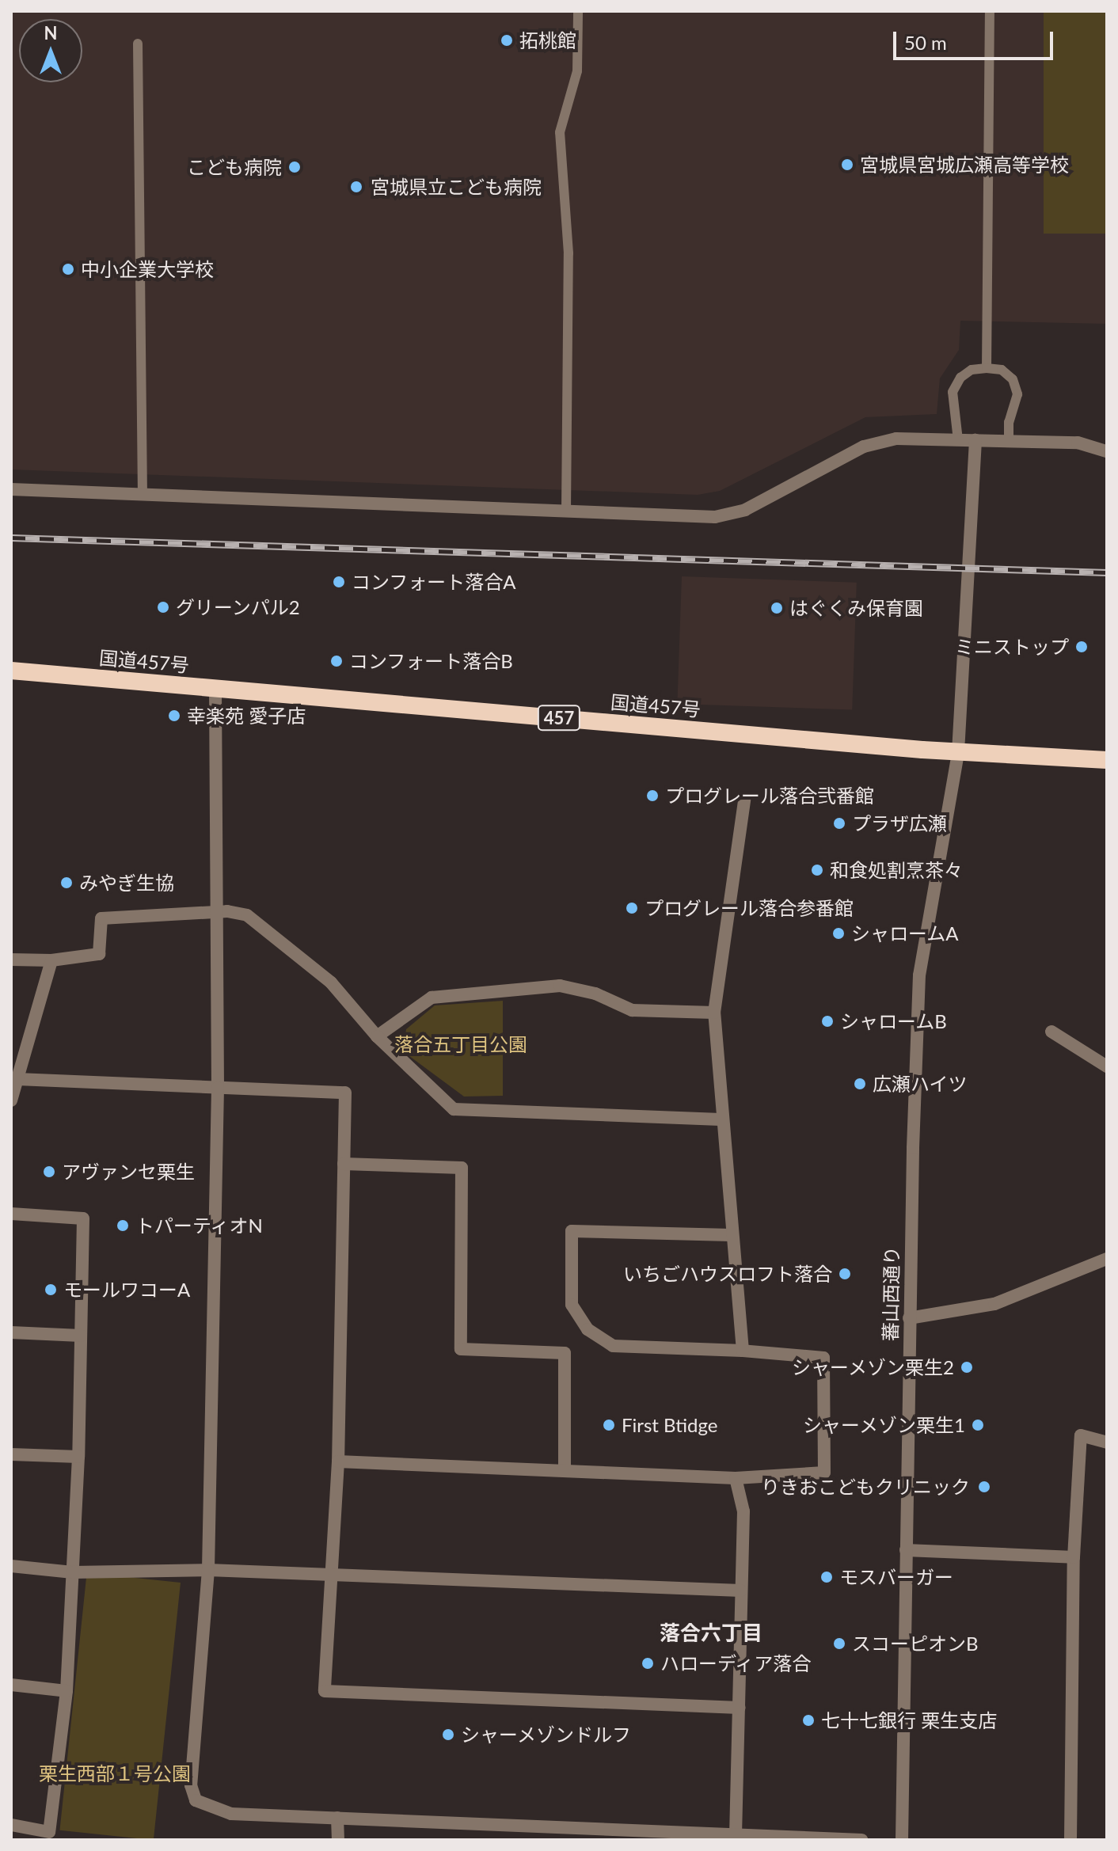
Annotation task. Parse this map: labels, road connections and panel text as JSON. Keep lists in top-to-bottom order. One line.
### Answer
{"streets":{"highway":["国道457号","457"],"street":["蕃山西通り"]},"crossings":[["国道457号","蕃山西通り"]],"districts":["落合六丁目"],"parks":["落合五丁目公園","栗生西部１号公園"],"places":["拓桃館","宮城県宮城広瀬高等学校","こども病院","宮城県立こども病院","中小企業大学校","コンフォート落合A","グリーンパル2","はぐくみ保育園","ミニストップ","コンフォート落合B","幸楽苑 愛子店","プログレール落合弐番館","プラザ広瀬","和食処割烹茶々","みやぎ生協","プログレール落合参番館","シャロームA","シャロームB","広瀬ハイツ","アヴァンセ栗生","トパーティオN","いちごハウスロフト落合","モールワコーA","シャーメゾン栗生2","First Btidge","シャーメゾン栗生1","りきおこどもクリニック","モスバーガー","スコーピオンB","ハローディア落合","七十七銀行 栗生支店","シャーメゾンドルフ"],"scale_bar":"50 m","north":"top"}
